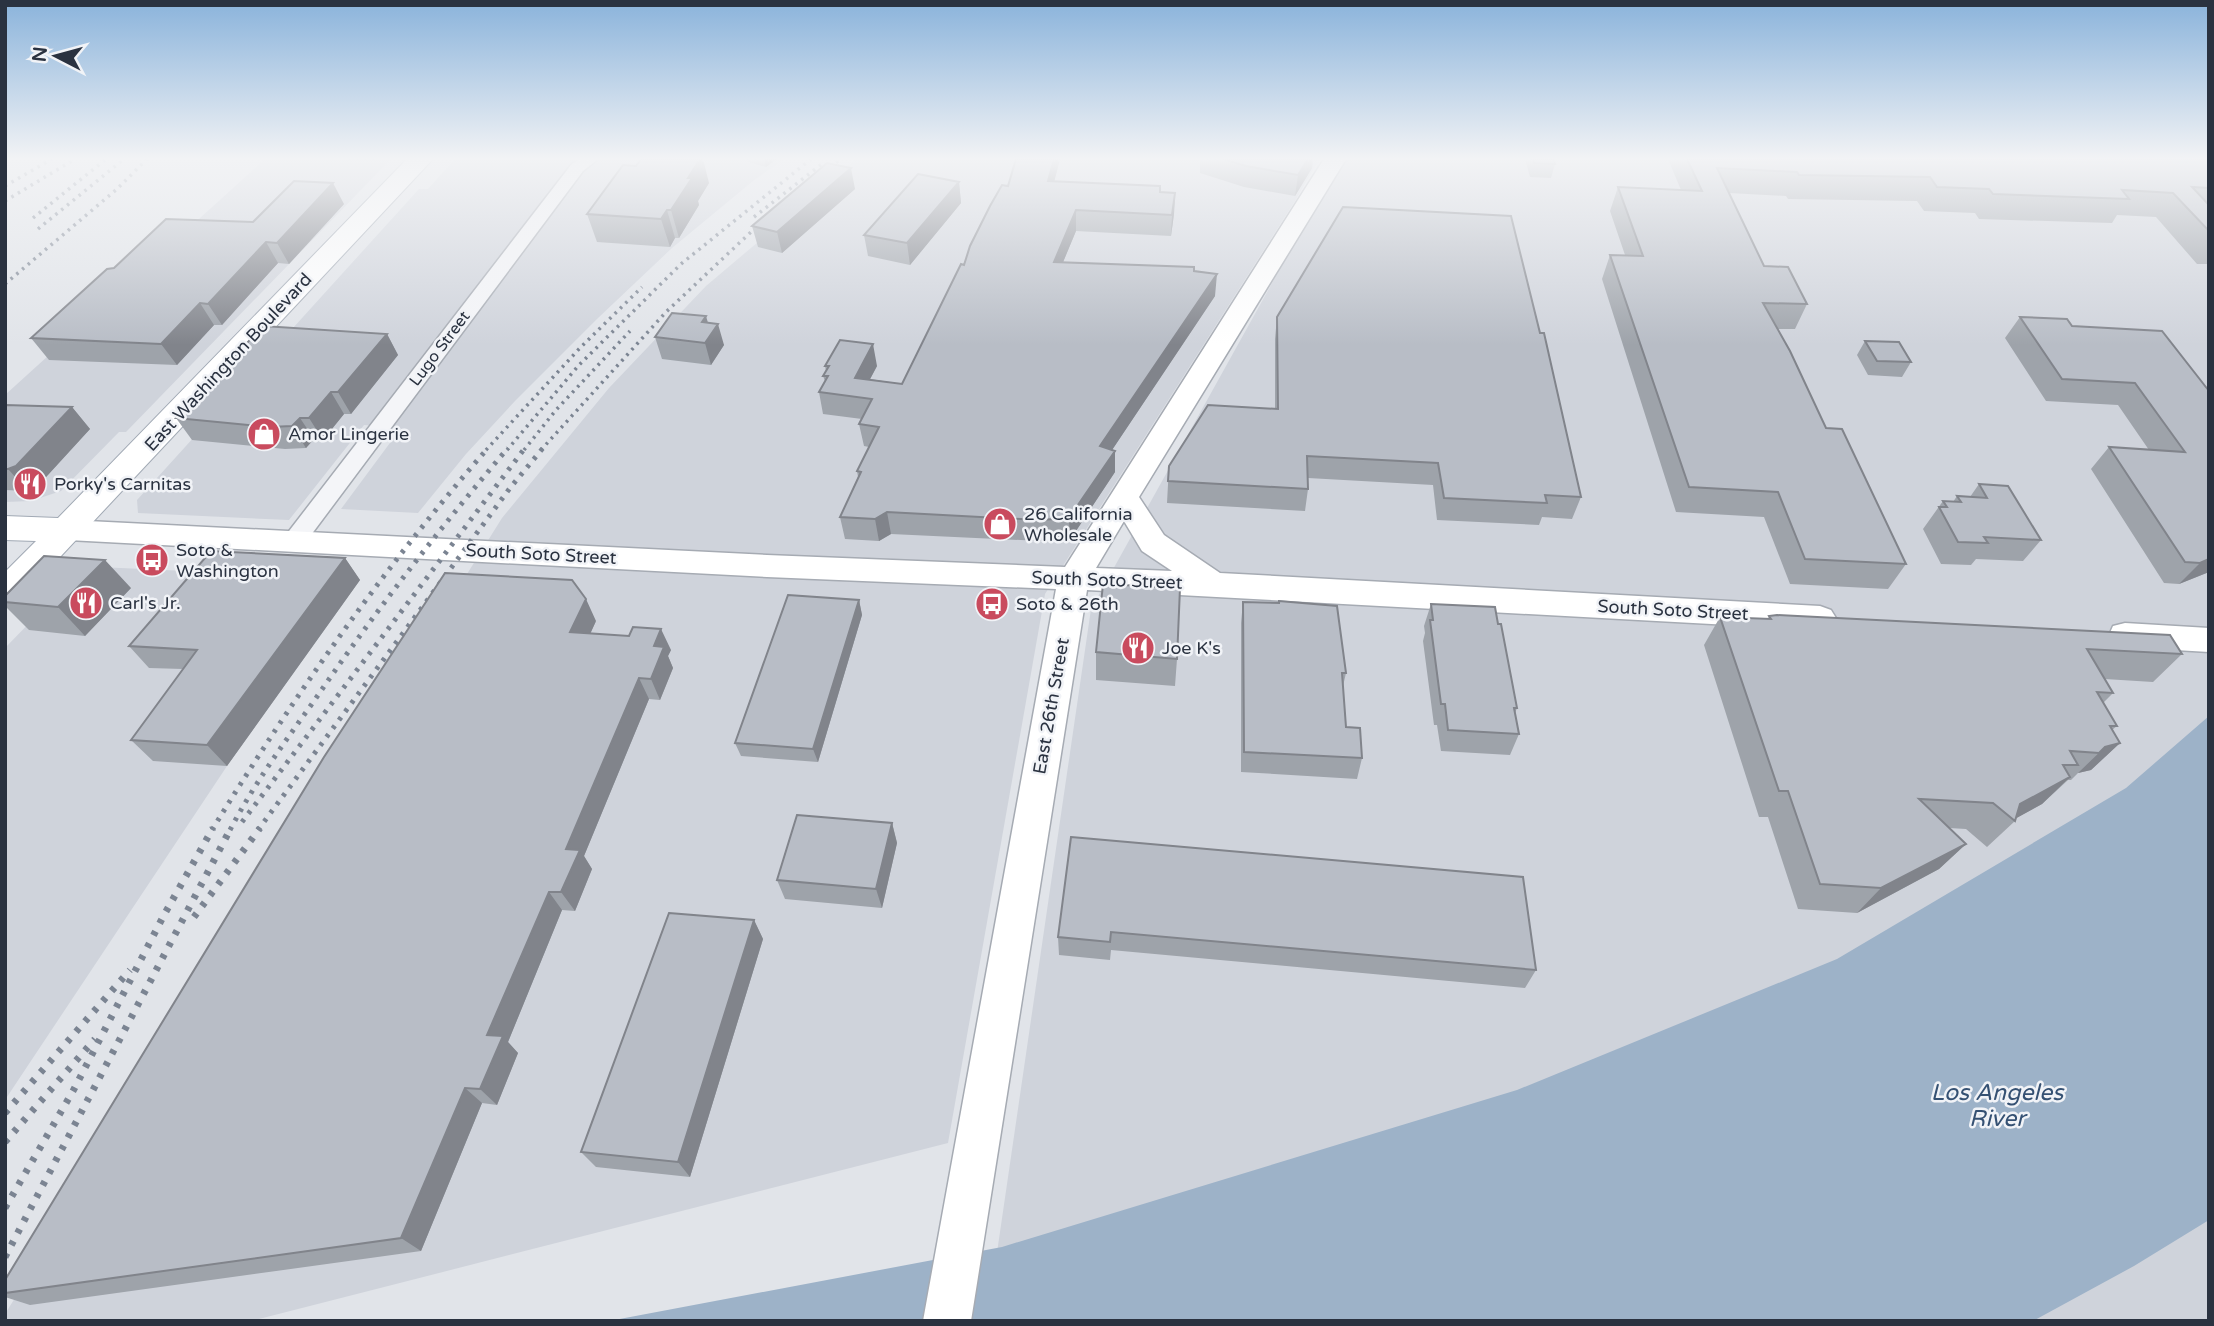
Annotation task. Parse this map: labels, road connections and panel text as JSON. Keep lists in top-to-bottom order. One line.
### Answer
{"streets":{"main road":["East Washington Boulevard","South Soto Street","East 26th Street"],"street":["Lugo Street"]},"crossings":[["Lugo Street","South Soto Street"],["East Washington Boulevard","South Soto Street"],["South Soto Street","East 26th Street"]],"water":["Los Angeles River"],"places":{"shop":["Amor Lingerie","26 California Wholesale"],"restaurant":["Porky's Carnitas","Carl's Jr.","Joe K's"],"bus stop":["Soto & Washington","Soto & 26th"]},"north":"left"}
